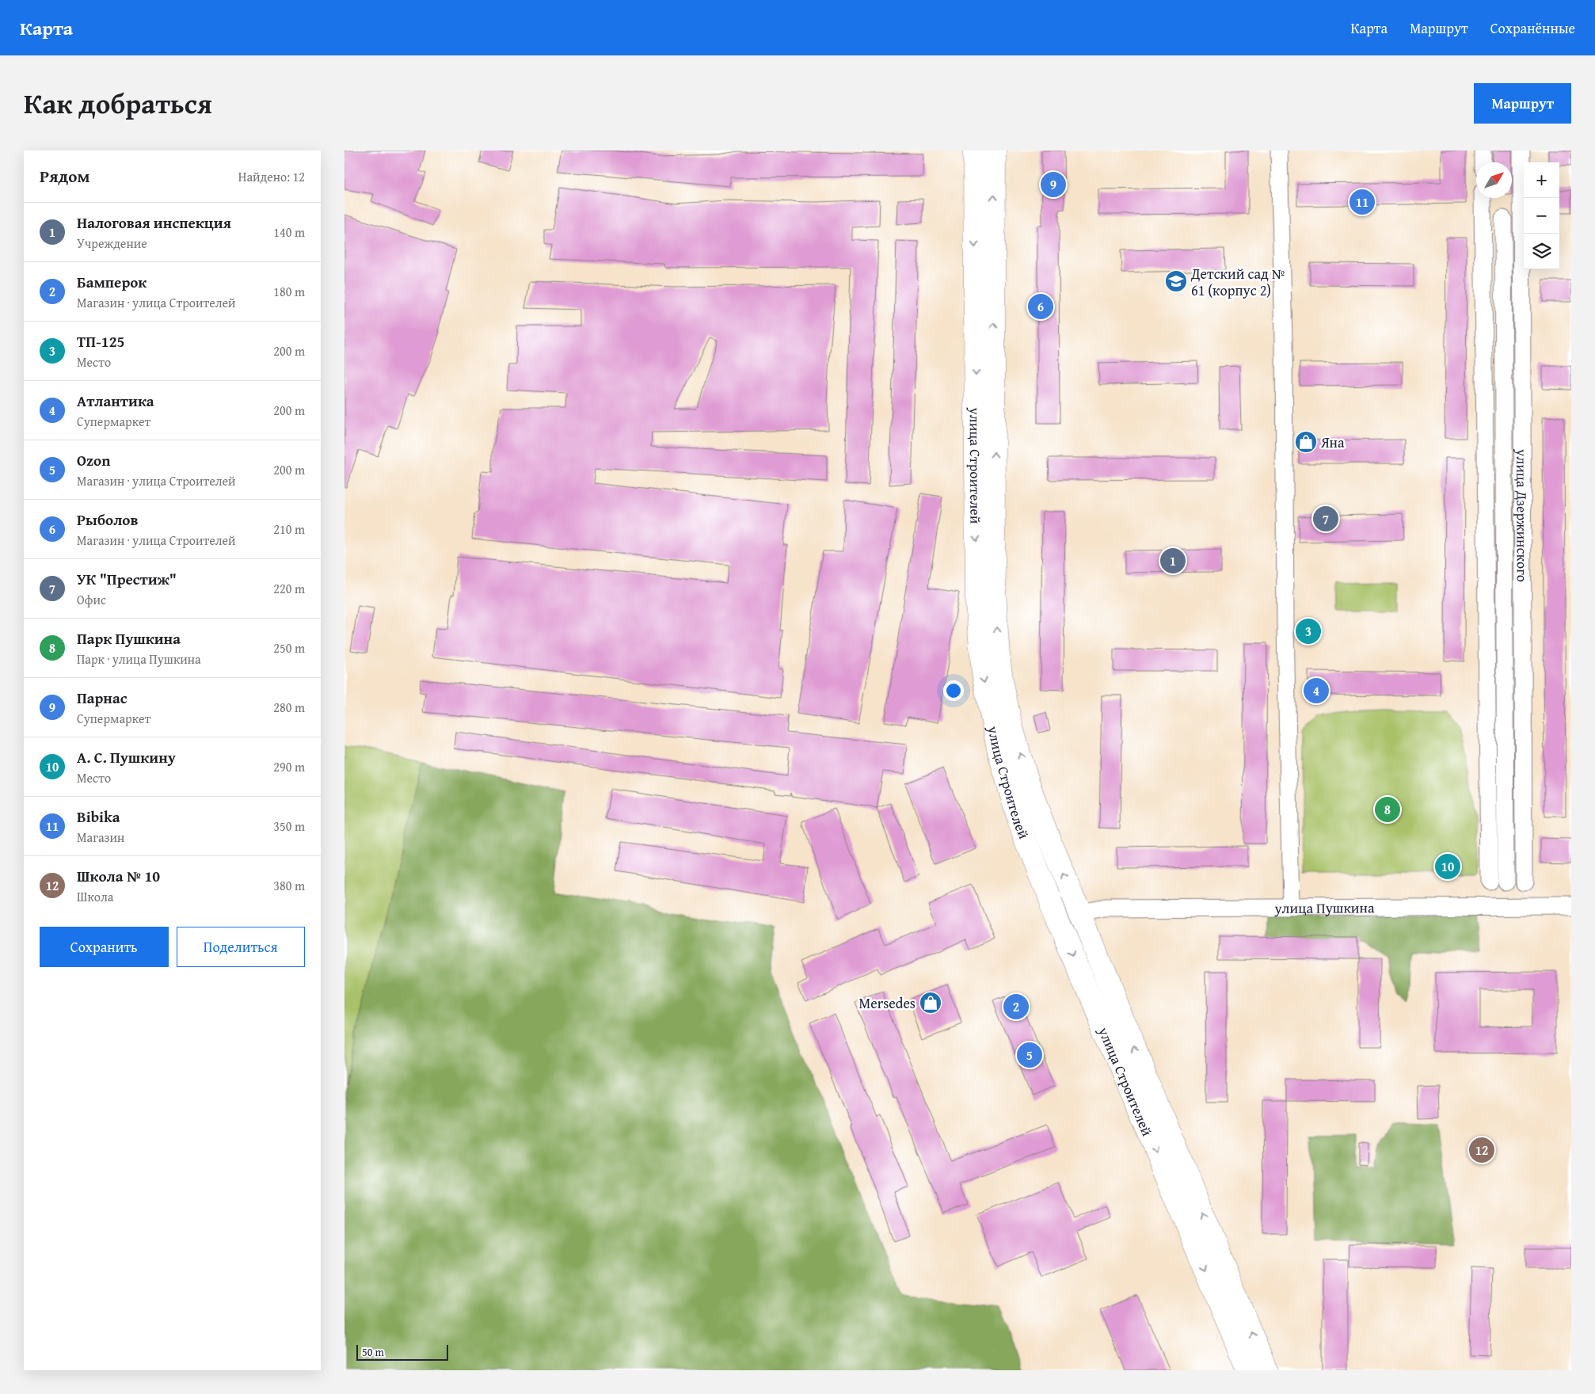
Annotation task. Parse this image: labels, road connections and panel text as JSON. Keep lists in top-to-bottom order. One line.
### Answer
{"streets":{"main road":["улица Строителей"],"street":["улица Дзержинского","улица Пушкина"]},"crossings":[["улица Строителей","улица Пушкина"]],"places":{"school or university":["Детский сад № 61 (корпус 2)"],"shop":["Яна","Mersedes"]},"scale_bar":"50 m","north":"top right","page":{"header":"Карта","nav":["Карта","Маршрут","Сохранённые"],"title":"Как добраться","buttons":["Маршрут",["Сохранить","Поделиться"]],"heading":["Рядом","Найдено: 12"],"map_buttons":["+","−"],"pins":["9","11","6","7","1","3","4","8","10","2","5","12"],"list":[{"mark":"1","name":"Налоговая инспекция","note":"Учреждение","value":"140 m"},{"mark":"2","name":"Бамперок","note":"Магазин · улица Строителей","value":"180 m"},{"mark":"3","name":"ТП-125","note":"Место","value":"200 m"},{"mark":"4","name":"Атлантика","note":"Супермаркет","value":"200 m"},{"mark":"5","name":"Ozon","note":"Магазин · улица Строителей","value":"200 m"},{"mark":"6","name":"Рыболов","note":"Магазин · улица Строителей","value":"210 m"},{"mark":"7","name":"УК \"Престиж\"","note":"Офис","value":"220 m"},{"mark":"8","name":"Парк Пушкина","note":"Парк · улица Пушкина","value":"250 m"},{"mark":"9","name":"Парнас","note":"Супермаркет","value":"280 m"},{"mark":"10","name":"А. С. Пушкину","note":"Место","value":"290 m"},{"mark":"11","name":"Bibika","note":"Магазин","value":"350 m"},{"mark":"12","name":"Школа № 10","note":"Школа","value":"380 m"}],"scale":"50 m"}}
